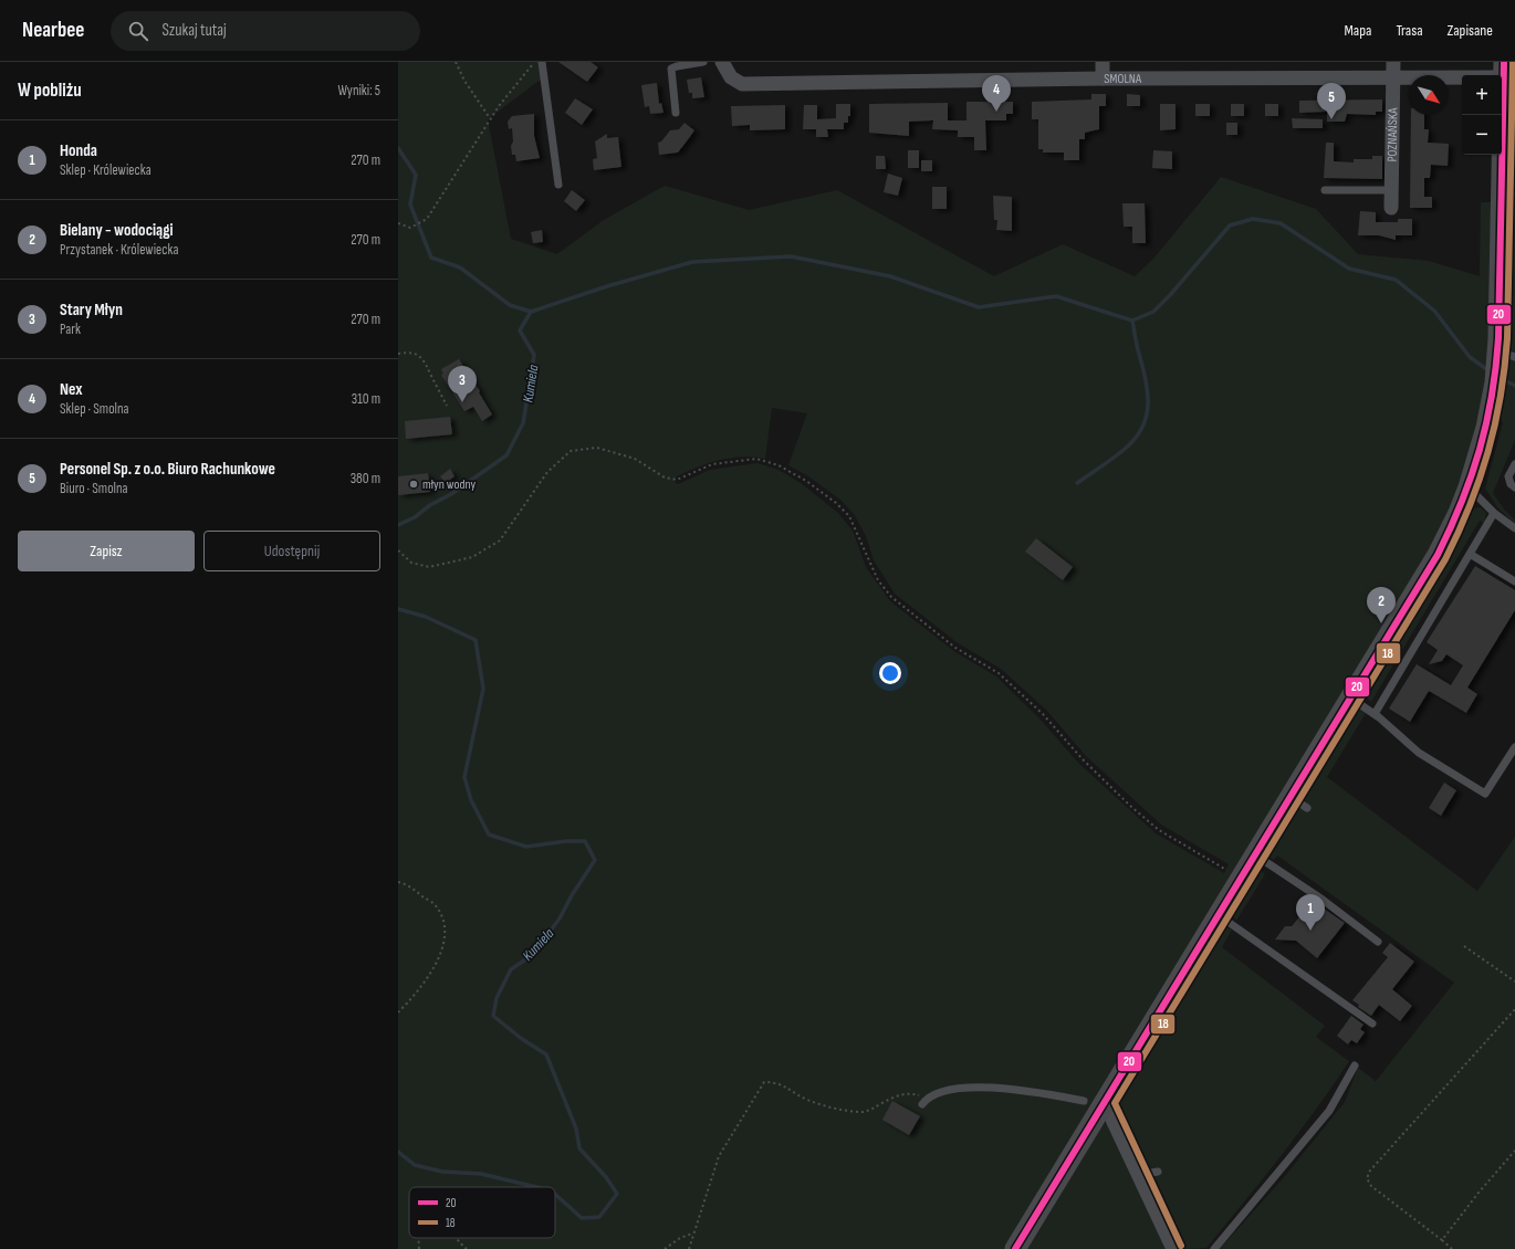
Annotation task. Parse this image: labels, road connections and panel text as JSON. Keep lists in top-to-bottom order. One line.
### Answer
{"streets":{"street":["SMOLNA","POZNAŃSKA"]},"crossings":[["SMOLNA","POZNAŃSKA"]],"water":["Kumiela"],"places":["młyn wodny"],"lines":["transit line 20","transit line 18"],"legend":["20","18"],"north":"bottom right","page":{"header":"Nearbee","search":"Szukaj tutaj","nav":["Mapa","Trasa","Zapisane"],"heading":["W pobliżu","Wyniki: 5"],"map_buttons":["+","−"],"pins":["4","5","3","2","1"],"list":[{"mark":"1","name":"Honda","note":"Sklep · Królewiecka","value":"270 m"},{"mark":"2","name":"Bielany - wodociągi","note":"Przystanek · Królewiecka","value":"270 m"},{"mark":"3","name":"Stary Młyn","note":"Park","value":"270 m"},{"mark":"4","name":"Nex","note":"Sklep · Smolna","value":"310 m"},{"mark":"5","name":"Personel Sp. z o.o. Biuro Rachunkowe","note":"Biuro · Smolna","value":"380 m"}],"buttons":["Zapisz","Udostępnij"]}}
